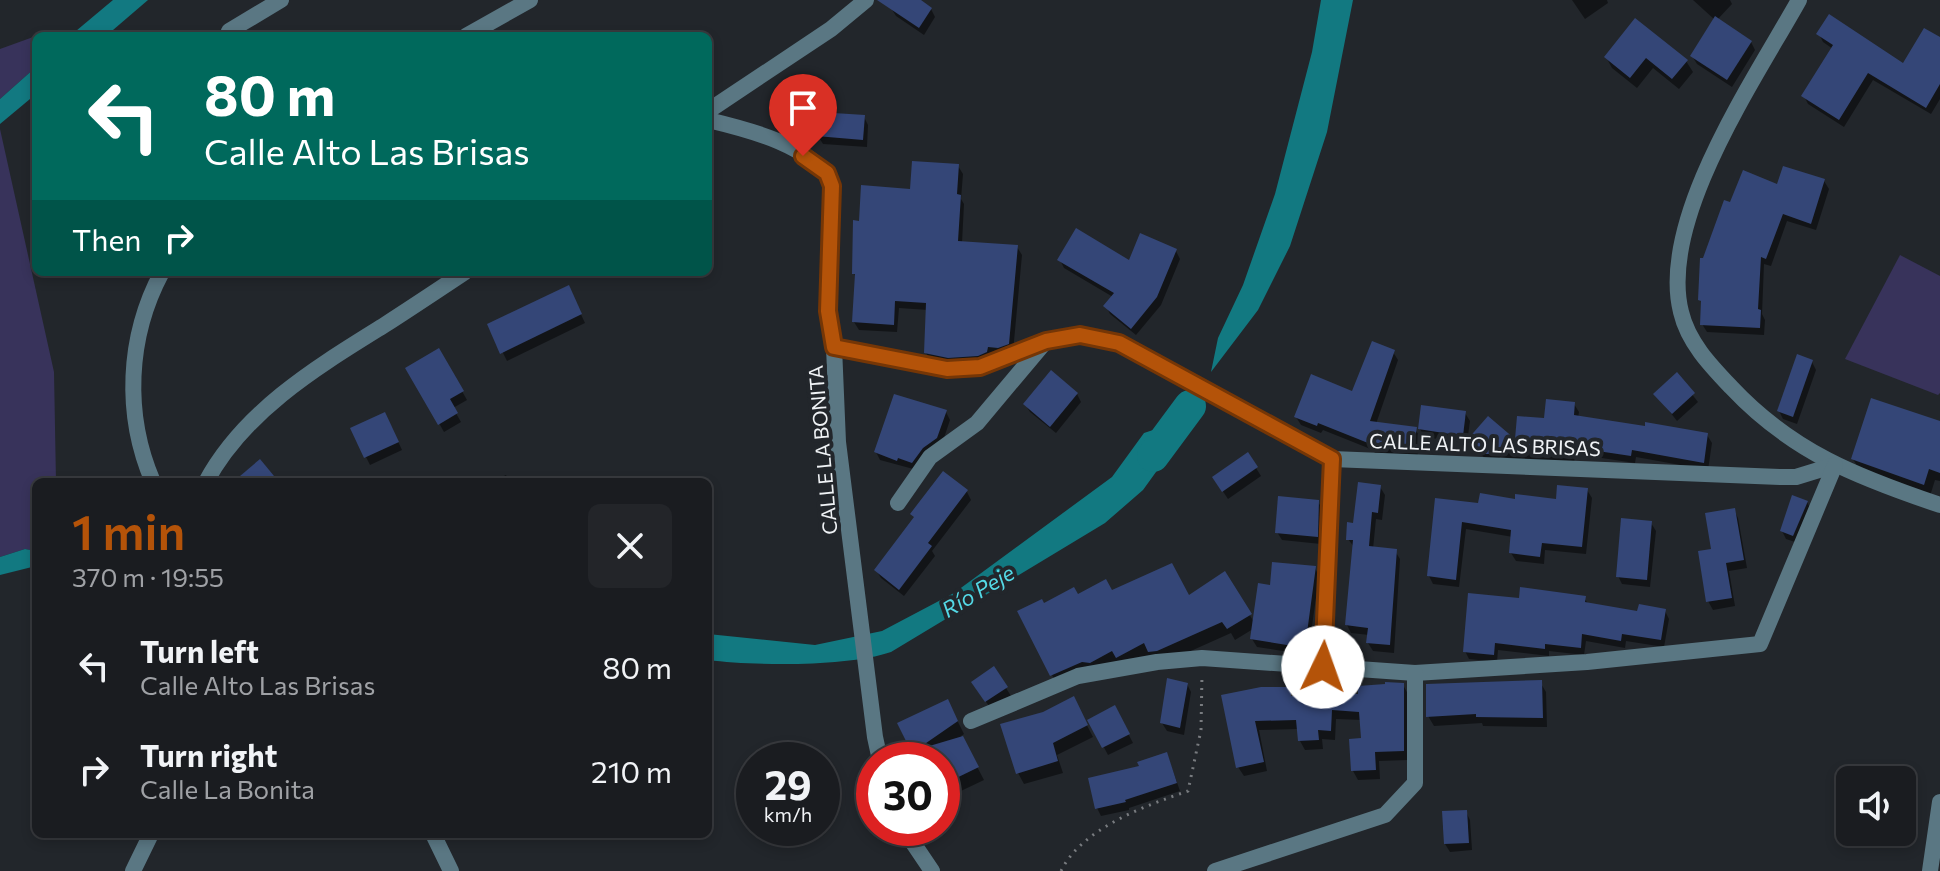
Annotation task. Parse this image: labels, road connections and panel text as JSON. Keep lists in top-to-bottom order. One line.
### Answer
{"streets":{"street":["CALLE ALTO LAS BRISAS","CALLE LA BONITA"]},"crossings":[["CALLE ALTO LAS BRISAS","CALLE LA BONITA"]],"water":["Río Peje"],"page":{"turn":["80 m","Calle Alto Las Brisas"],"then":"Then","heading":["1 min","370 m · 19:55"],"list":[{"name":"Turn left","note":"Calle Alto Las Brisas","value":"80 m"},{"name":"Turn right","note":"Calle La Bonita","value":"210 m"}],"speed":"29 km/h","limit":"30"}}
